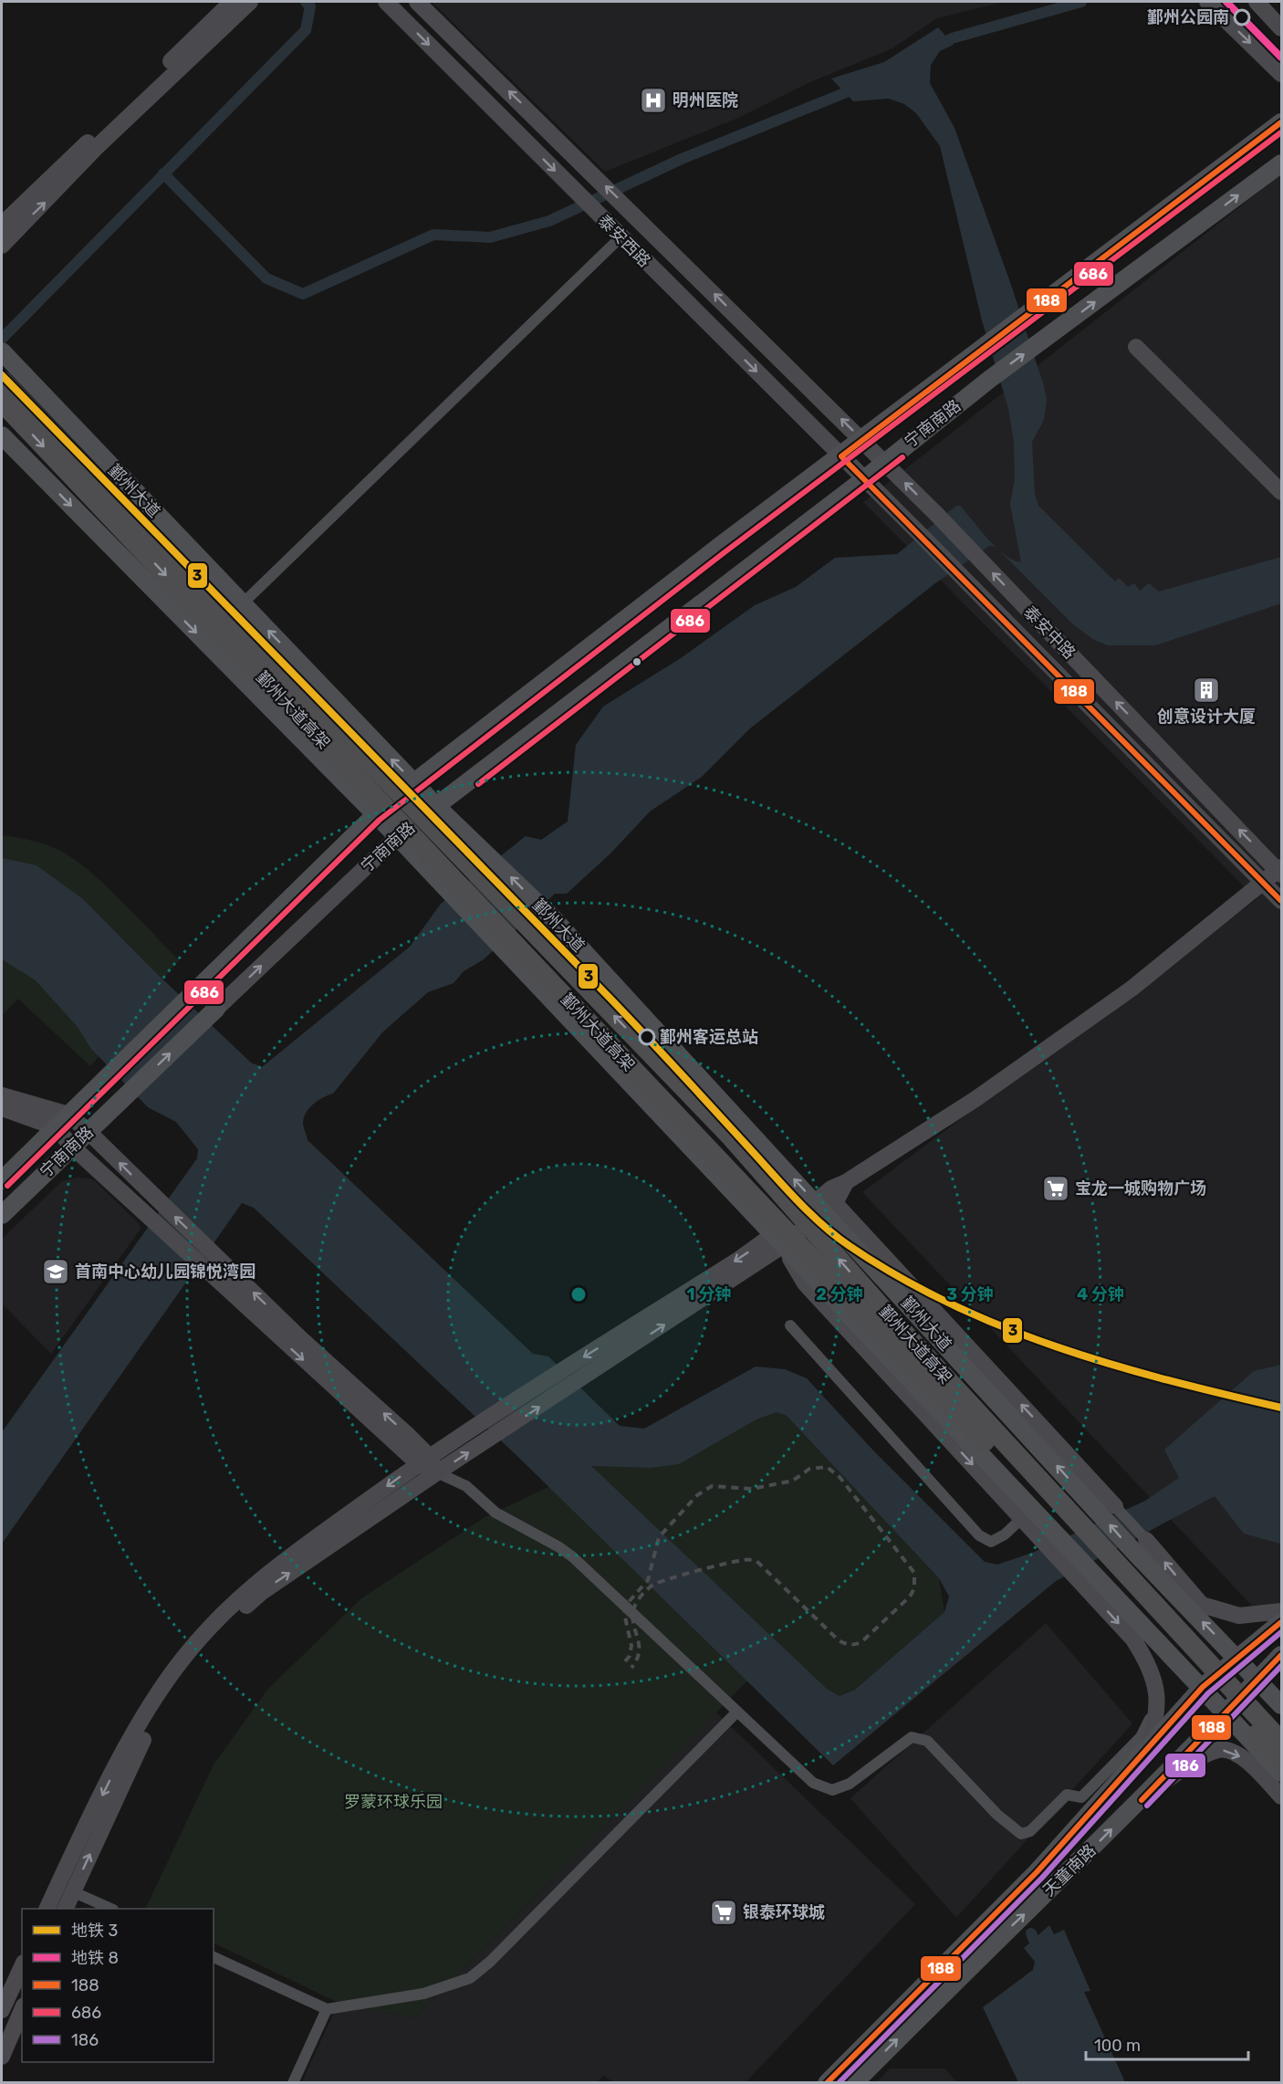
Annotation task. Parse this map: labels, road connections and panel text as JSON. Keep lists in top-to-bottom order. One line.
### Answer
{"streets":{"highway":["鄞州大道高架"],"main road":["宁南南路","鄞州大道","天童南路"],"street":["泰安西路","泰安中路"]},"crossings":[["泰安西路","宁南南路"],["泰安西路","泰安中路"],["宁南南路","鄞州大道"],["宁南南路","泰安中路"],["鄞州大道","天童南路"]],"parks":["罗蒙环球乐园"],"places":{"other":["鄞州公园南","鄞州客运总站"],"hospital":["明州医院"],"building":["创意设计大厦"],"supermarket":["宝龙一城购物广场","银泰环球城"],"school or university":["首南中心幼儿园锦悦湾园"]},"lines":["metro line 8","transit line 188","transit line 686","metro line 3","transit line 186"],"legend":["地铁 3","地铁 8","188","686","186"],"scale_bar":"100 m","rings":["1 分钟","2 分钟","3 分钟","4 分钟"]}
